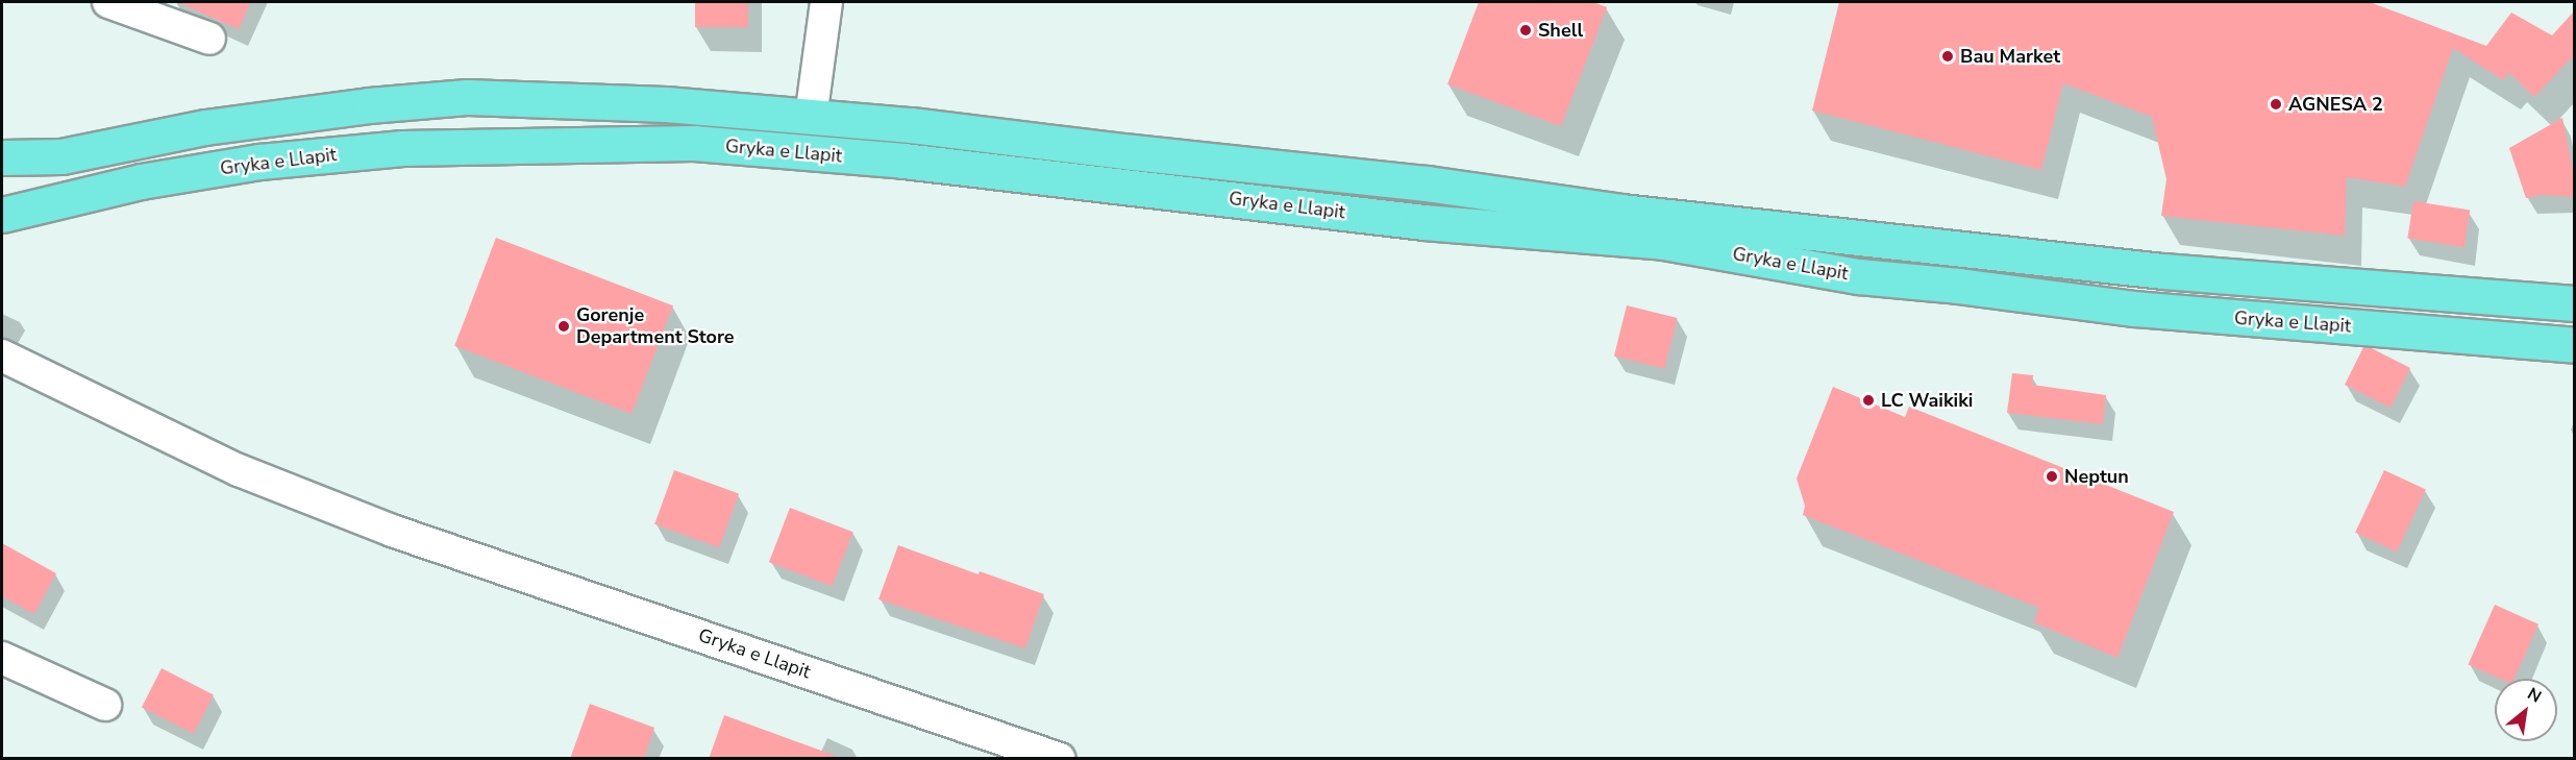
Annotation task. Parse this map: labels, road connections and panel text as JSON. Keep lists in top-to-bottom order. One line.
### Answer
{"streets":{"main road":["Gryka e Llapit"]},"places":["Shell","Bau Market","AGNESA 2","Gorenje Department Store","LC Waikiki","Neptun"],"north":"top right"}
